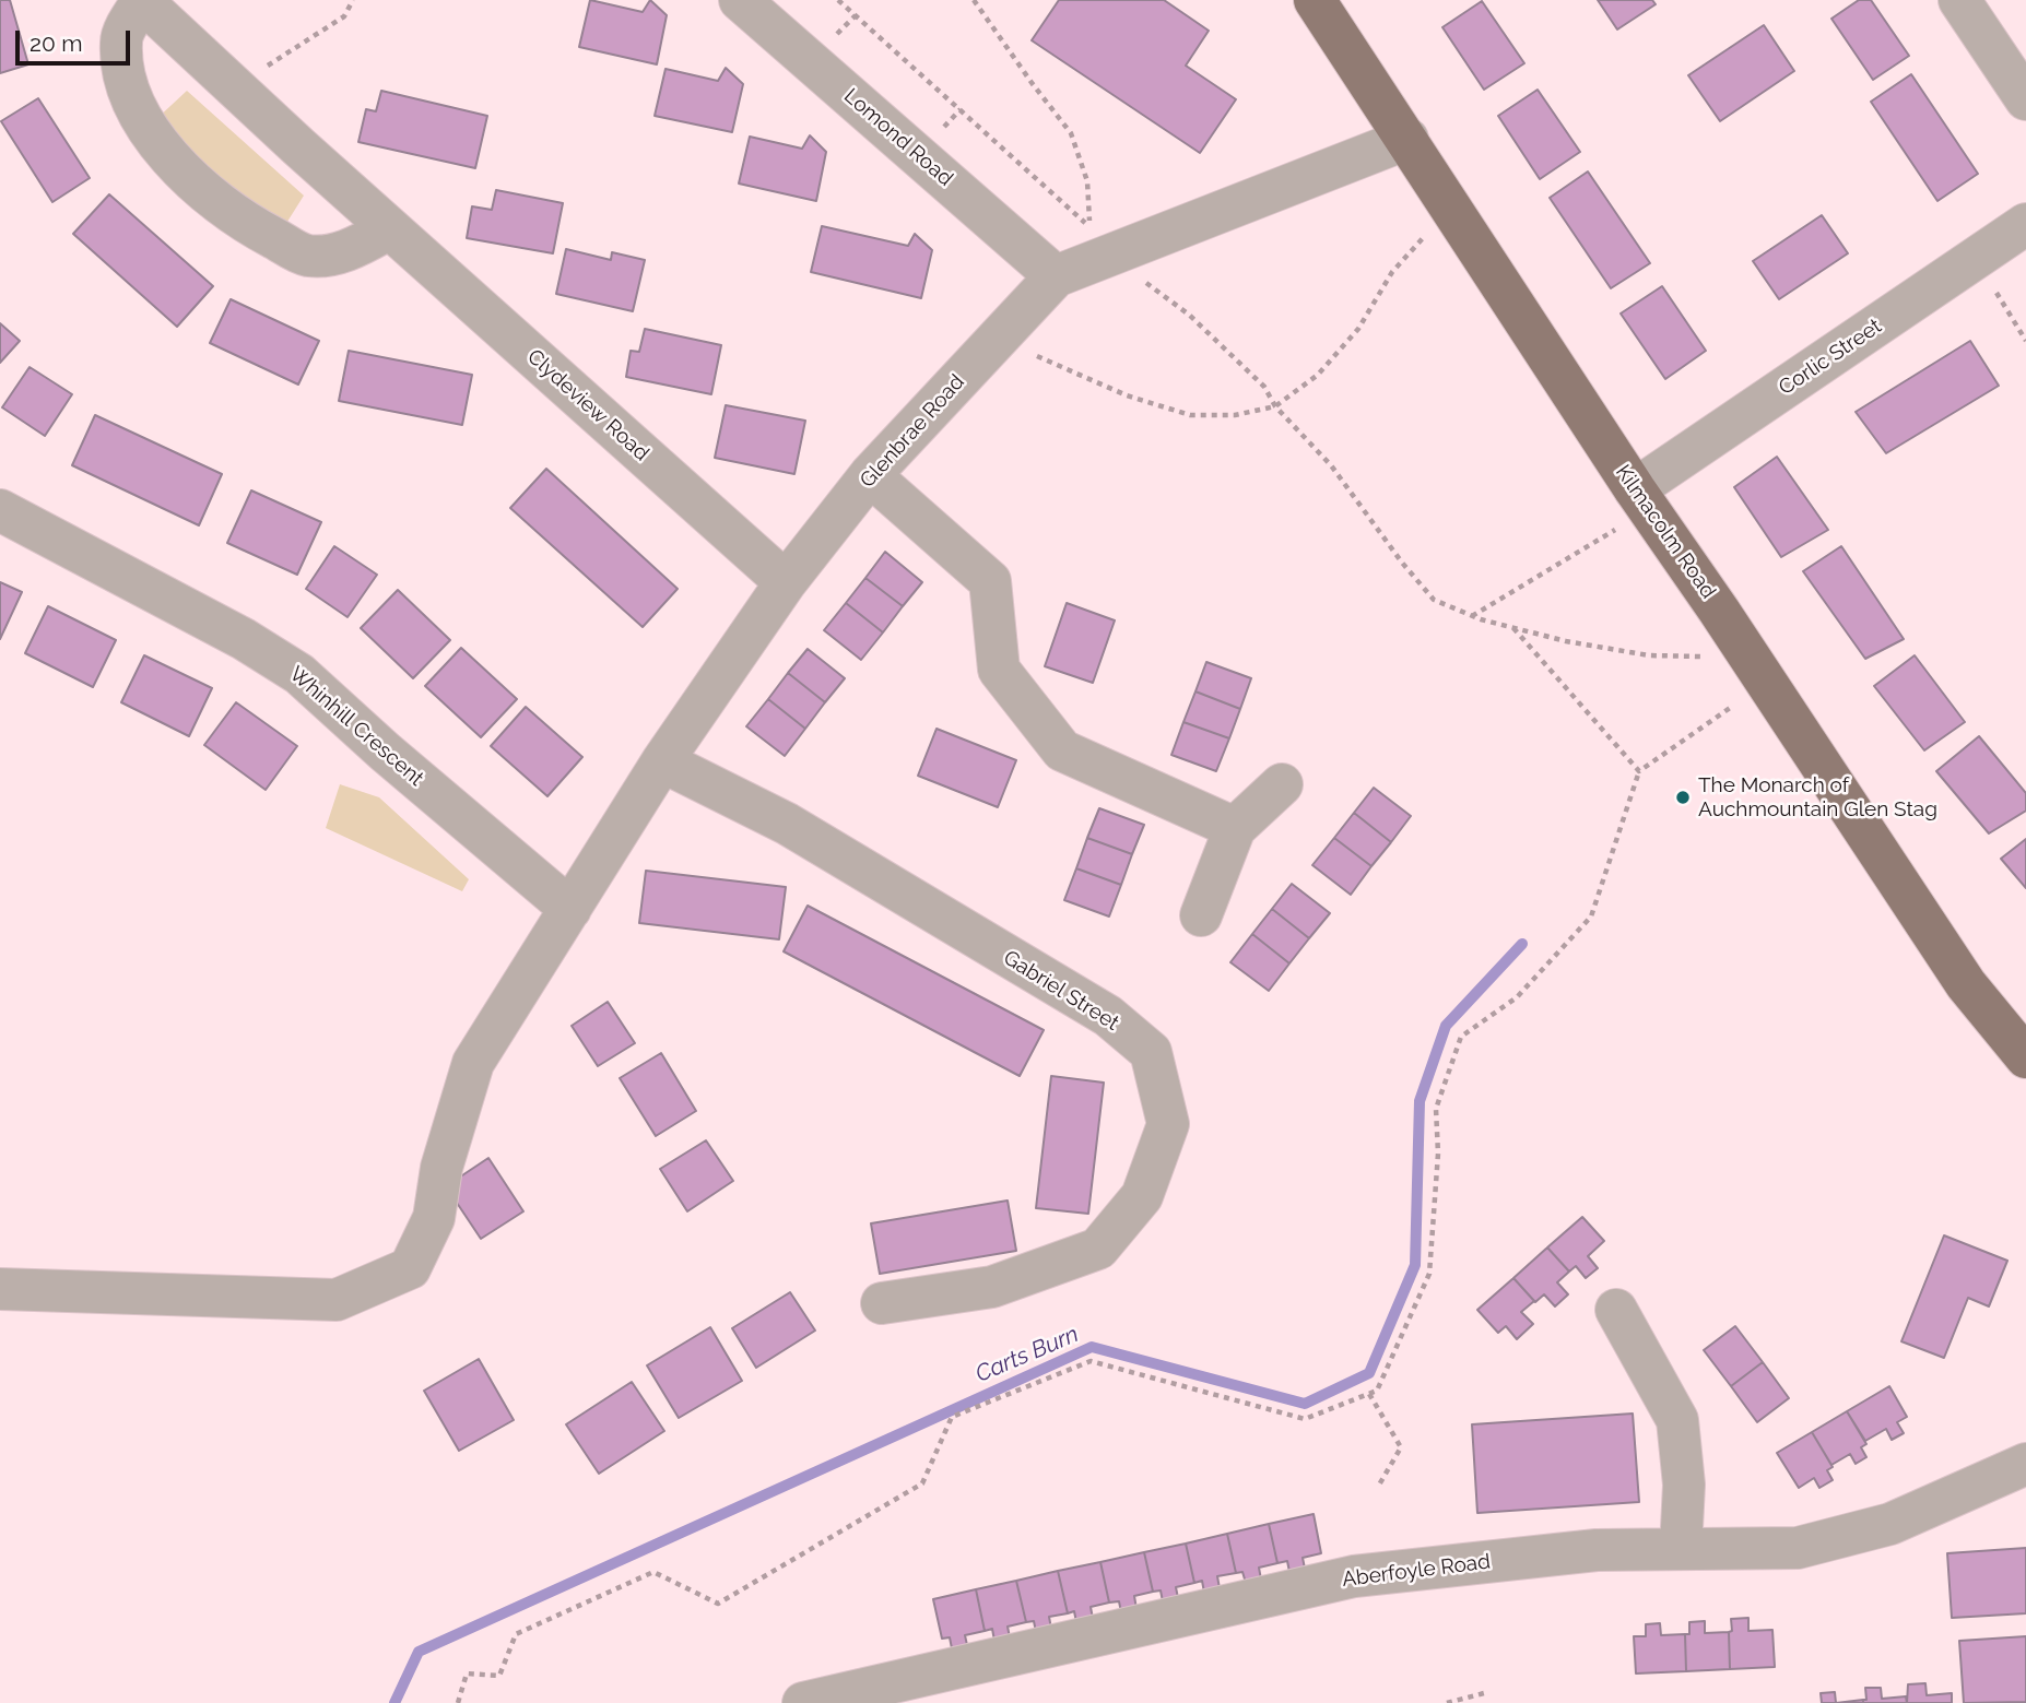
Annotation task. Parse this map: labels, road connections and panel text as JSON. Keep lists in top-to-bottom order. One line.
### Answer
{"streets":{"main road":["Kilmacolm Road"],"street":["Lomond Road","Corlic Street","Clydeview Road","Glenbrae Road","Whinhill Crescent","Gabriel Street","Aberfoyle Road"]},"crossings":[["Lomond Road","Glenbrae Road"],["Corlic Street","Kilmacolm Road"],["Clydeview Road","Glenbrae Road"],["Glenbrae Road","Kilmacolm Road"],["Glenbrae Road","Whinhill Crescent"],["Glenbrae Road","Gabriel Street"]],"water":["Carts Burn"],"places":["The Monarch of Auchmountain Glen Stag"],"scale_bar":"20 m"}
